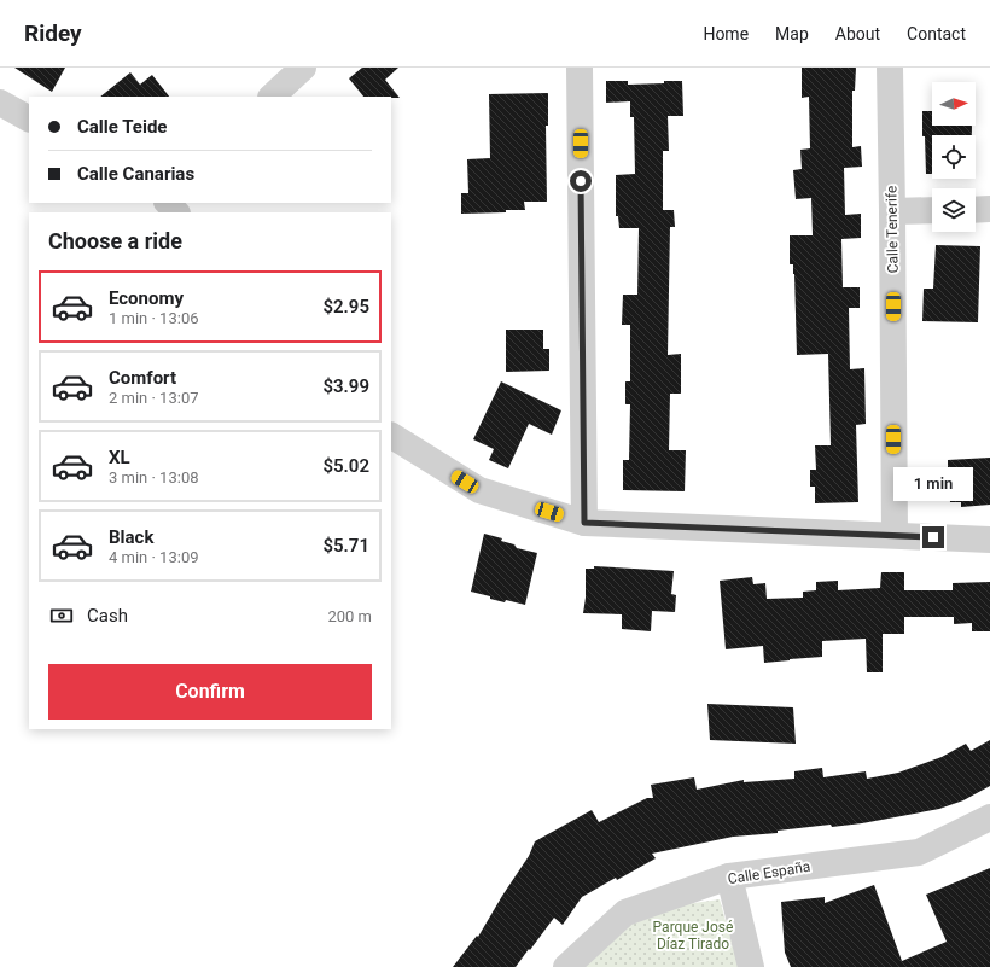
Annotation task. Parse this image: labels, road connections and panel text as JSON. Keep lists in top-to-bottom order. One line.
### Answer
{"streets":{"street":["Calle Tenerife","Calle España"]},"parks":["Parque José Díaz Tirado"],"north":"right","page":{"header":"Ridey","nav":["Home","Map","About","Contact"],"banner":["Calle Teide","Calle Canarias"],"heading":"Choose a ride","list":[{"name":"Economy","note":"1 min · 13:06","value":"$2.95"},{"name":"Comfort","note":"2 min · 13:07","value":"$3.99"},{"name":"XL","note":"3 min · 13:08","value":"$5.02"},{"name":"Black","note":"4 min · 13:09","value":"$5.71"}],"bubble":"1 min","pay":["Cash","200 m"],"buttons":"Confirm"}}
